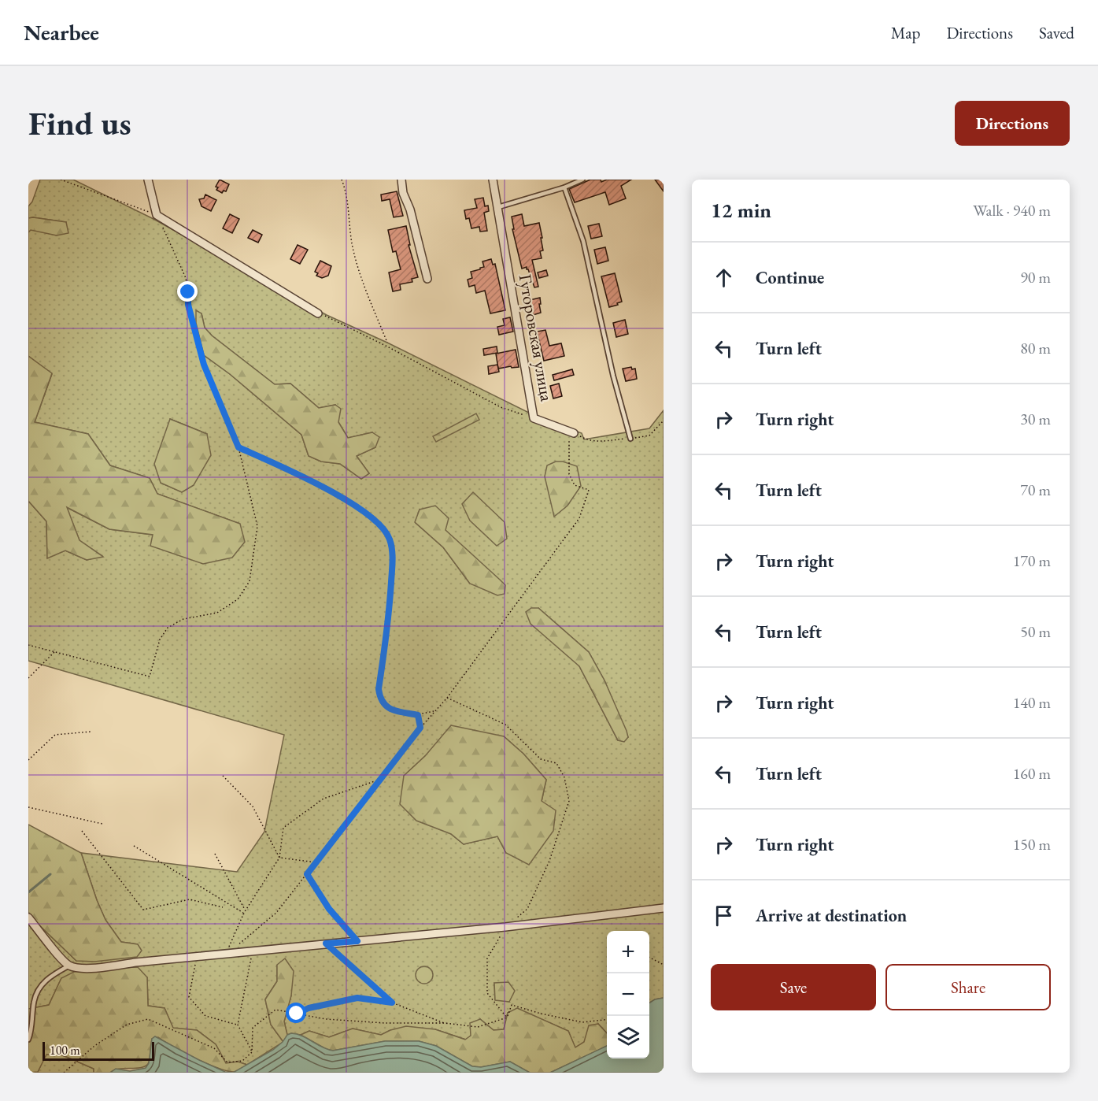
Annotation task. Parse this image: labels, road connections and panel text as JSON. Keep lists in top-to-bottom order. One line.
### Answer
{"streets":{"street":["Гуторовская улица"]},"scale_bar":"100 m","page":{"header":"Nearbee","nav":["Map","Directions","Saved"],"buttons":["Directions",["Save","Share"]],"title":"Find us","heading":["12 min","Walk · 940 m"],"list":[["Continue","90 m"],["Turn left","80 m"],["Turn right","30 m"],["Turn left","70 m"],["Turn right","170 m"],["Turn left","50 m"],["Turn right","140 m"],["Turn left","160 m"],["Turn right","150 m"],"Arrive at destination"],"map_buttons":["+","−"],"scale":"100 m"}}
